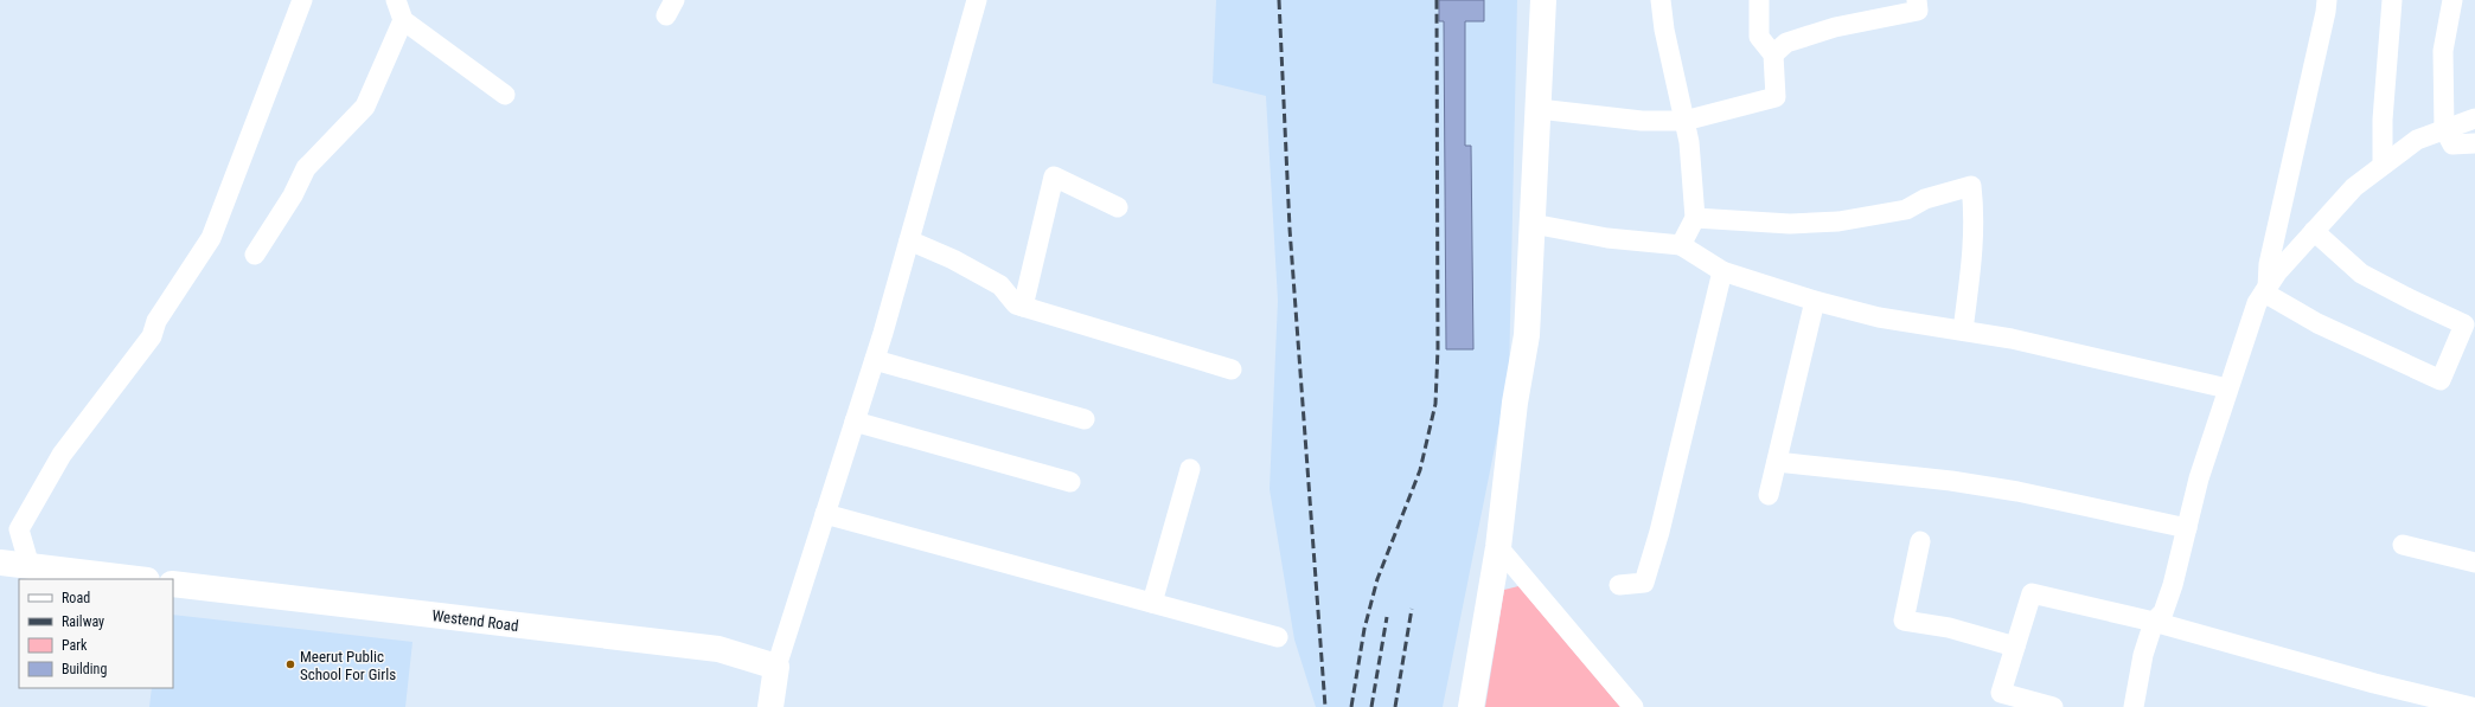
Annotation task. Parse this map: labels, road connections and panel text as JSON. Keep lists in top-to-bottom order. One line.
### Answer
{"streets":{"street":["Westend Road"]},"places":["Meerut Public School For Girls"],"legend":["Road","Railway","Park","Building"]}
